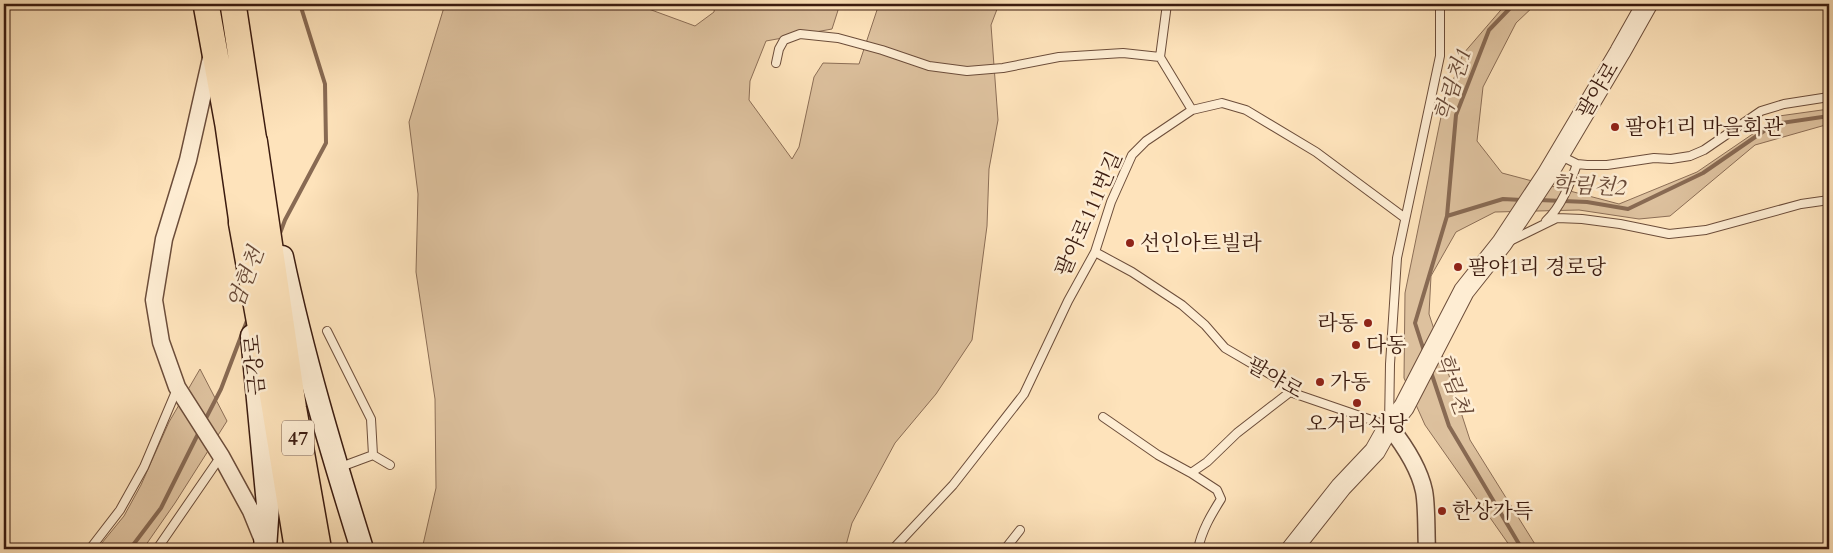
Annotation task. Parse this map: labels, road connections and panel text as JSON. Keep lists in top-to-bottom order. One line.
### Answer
{"streets":{"highway":["47"],"main road":["금강로"],"street":["팔야로"],"lane":["팔야로111번길"]},"crossings":[["팔야로","팔야로111번길"],["금강로","47"]],"water":["학림천1","학림천2","엄현천","학림천"],"places":["팔야1리 마을회관","선인아트빌라","팔야1리 경로당","라동","다동","가동","오거리식당","한상가득"]}
